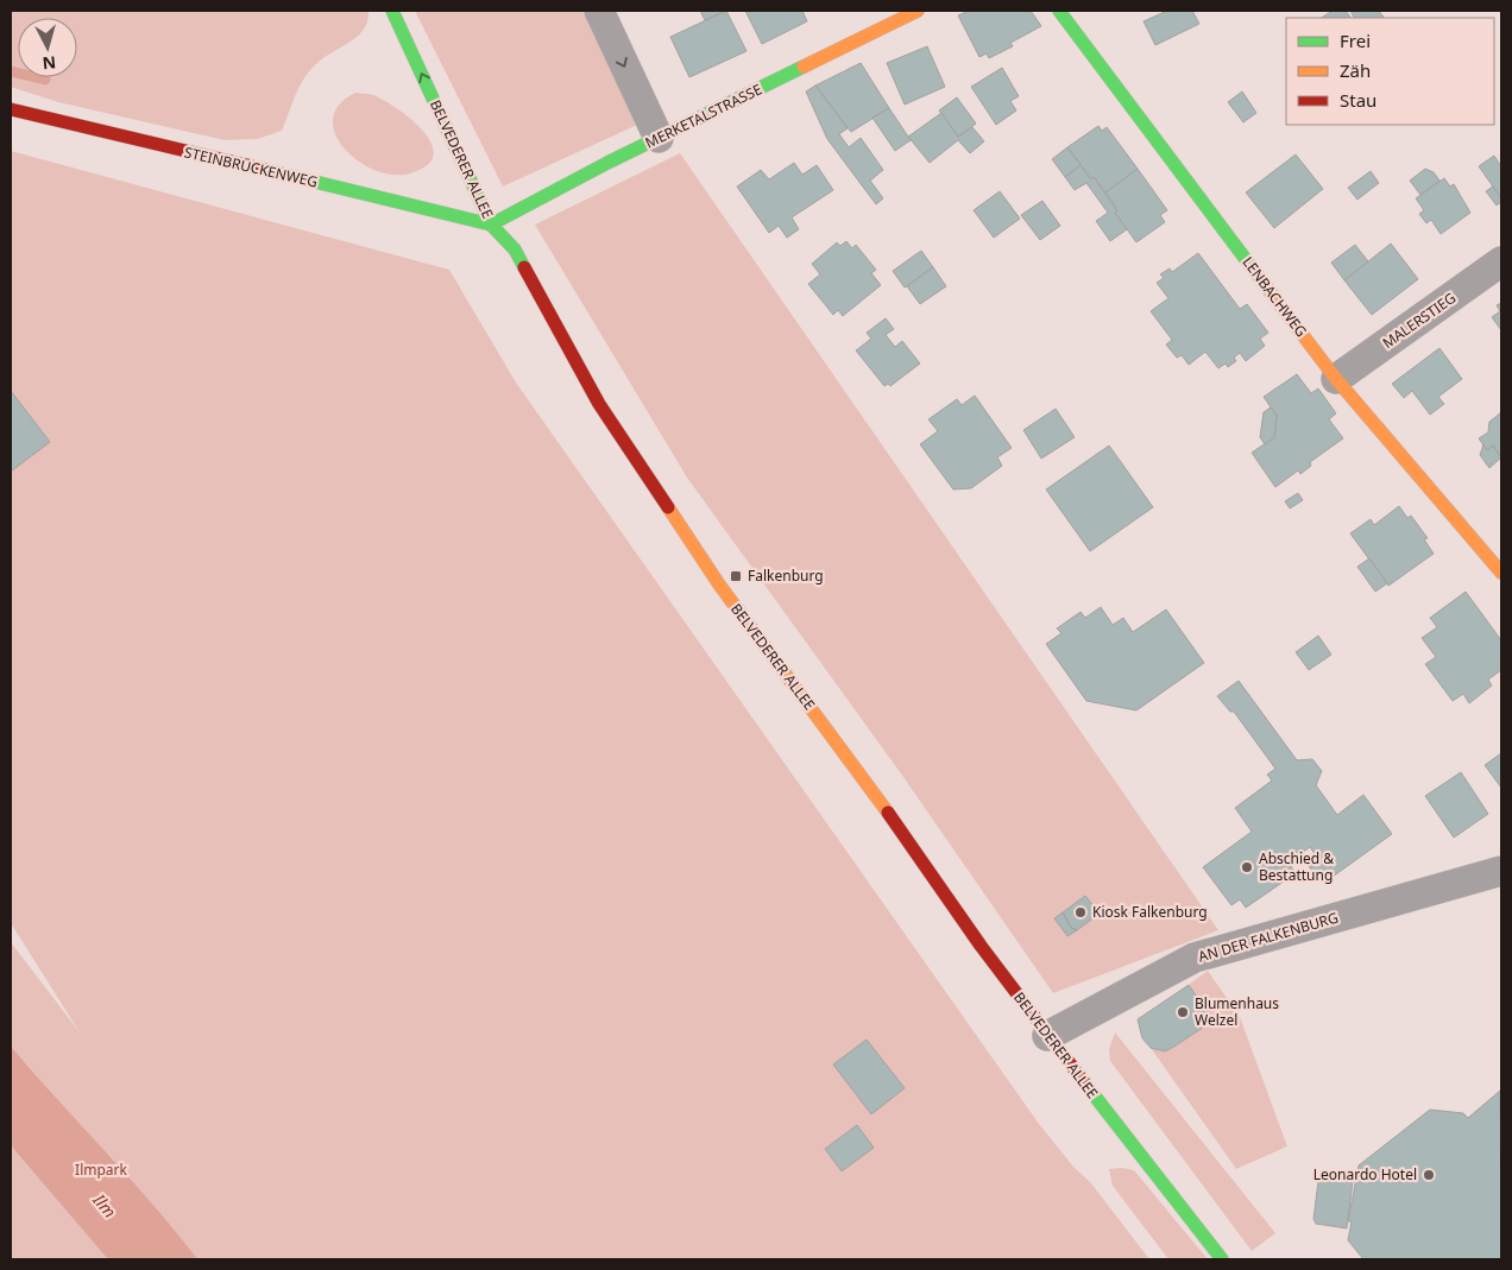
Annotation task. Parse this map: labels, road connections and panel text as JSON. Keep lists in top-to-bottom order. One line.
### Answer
{"streets":{"street":["MERKETALSTRASSE","BELVEDERER ALLEE","STEINBRÜCKENWEG","LENBACHWEG","MALERSTIEG","AN DER FALKENBURG"]},"crossings":[["MERKETALSTRASSE","BELVEDERER ALLEE"],["MERKETALSTRASSE","STEINBRÜCKENWEG"],["BELVEDERER ALLEE","STEINBRÜCKENWEG"],["BELVEDERER ALLEE","AN DER FALKENBURG"],["LENBACHWEG","MALERSTIEG"]],"water":["Ilm"],"parks":["Ilmpark"],"places":{"transit":["Falkenburg"],"other":["Abschied & Bestattung","Kiosk Falkenburg","Blumenhaus Welzel","Leonardo Hotel"]},"legend":["Frei","Zäh","Stau"],"north":"bottom"}
